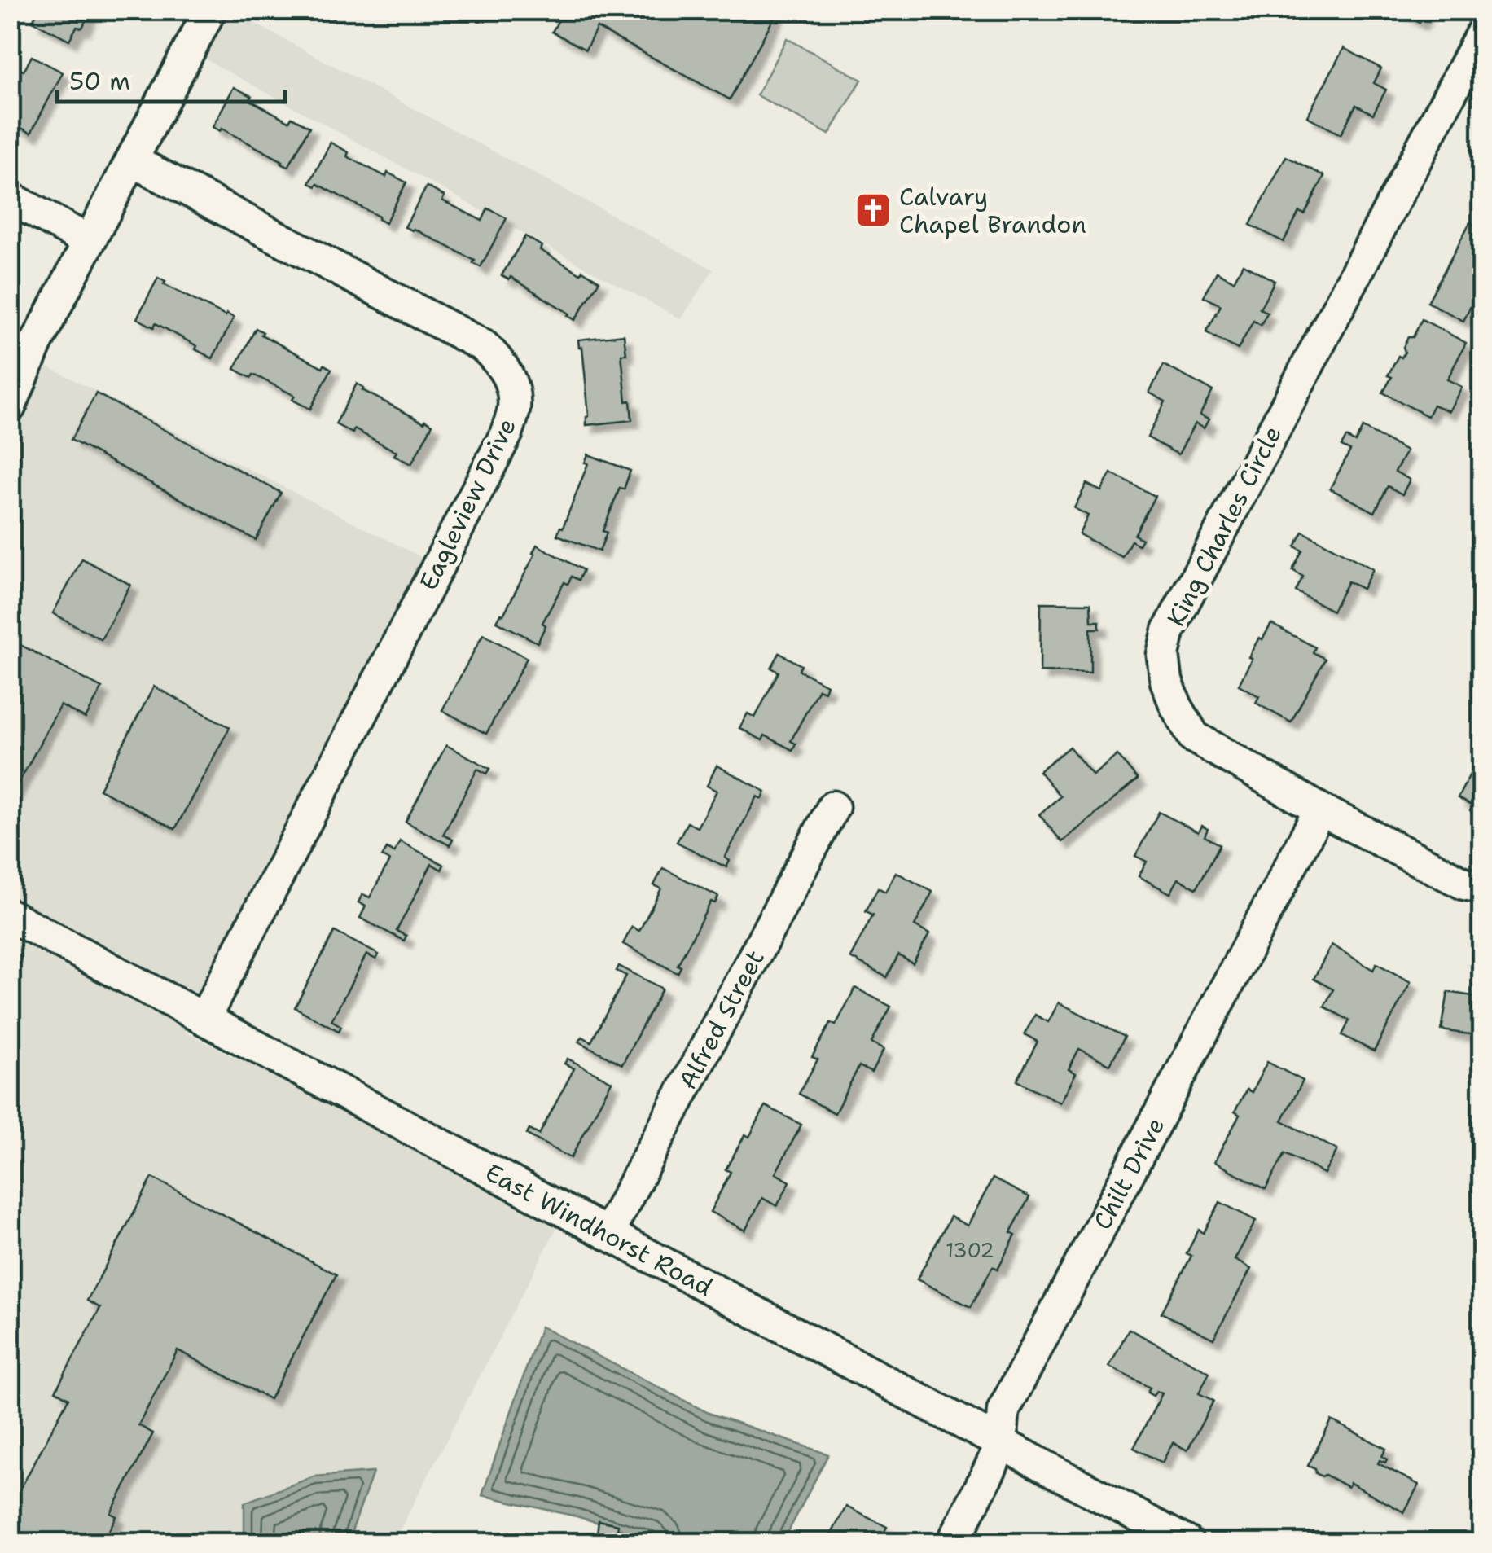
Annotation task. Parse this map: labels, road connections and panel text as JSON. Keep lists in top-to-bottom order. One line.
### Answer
{"streets":{"street":["Eagleview Drive","King Charles Circle","Alfred Street","Chilt Drive","East Windhorst Road"]},"crossings":[["Eagleview Drive","East Windhorst Road"],["King Charles Circle","Chilt Drive"],["Alfred Street","East Windhorst Road"],["Chilt Drive","East Windhorst Road"]],"places":{"church":["Calvary Chapel Brandon"]},"house_numbers":["1302"],"scale_bar":"50 m"}
